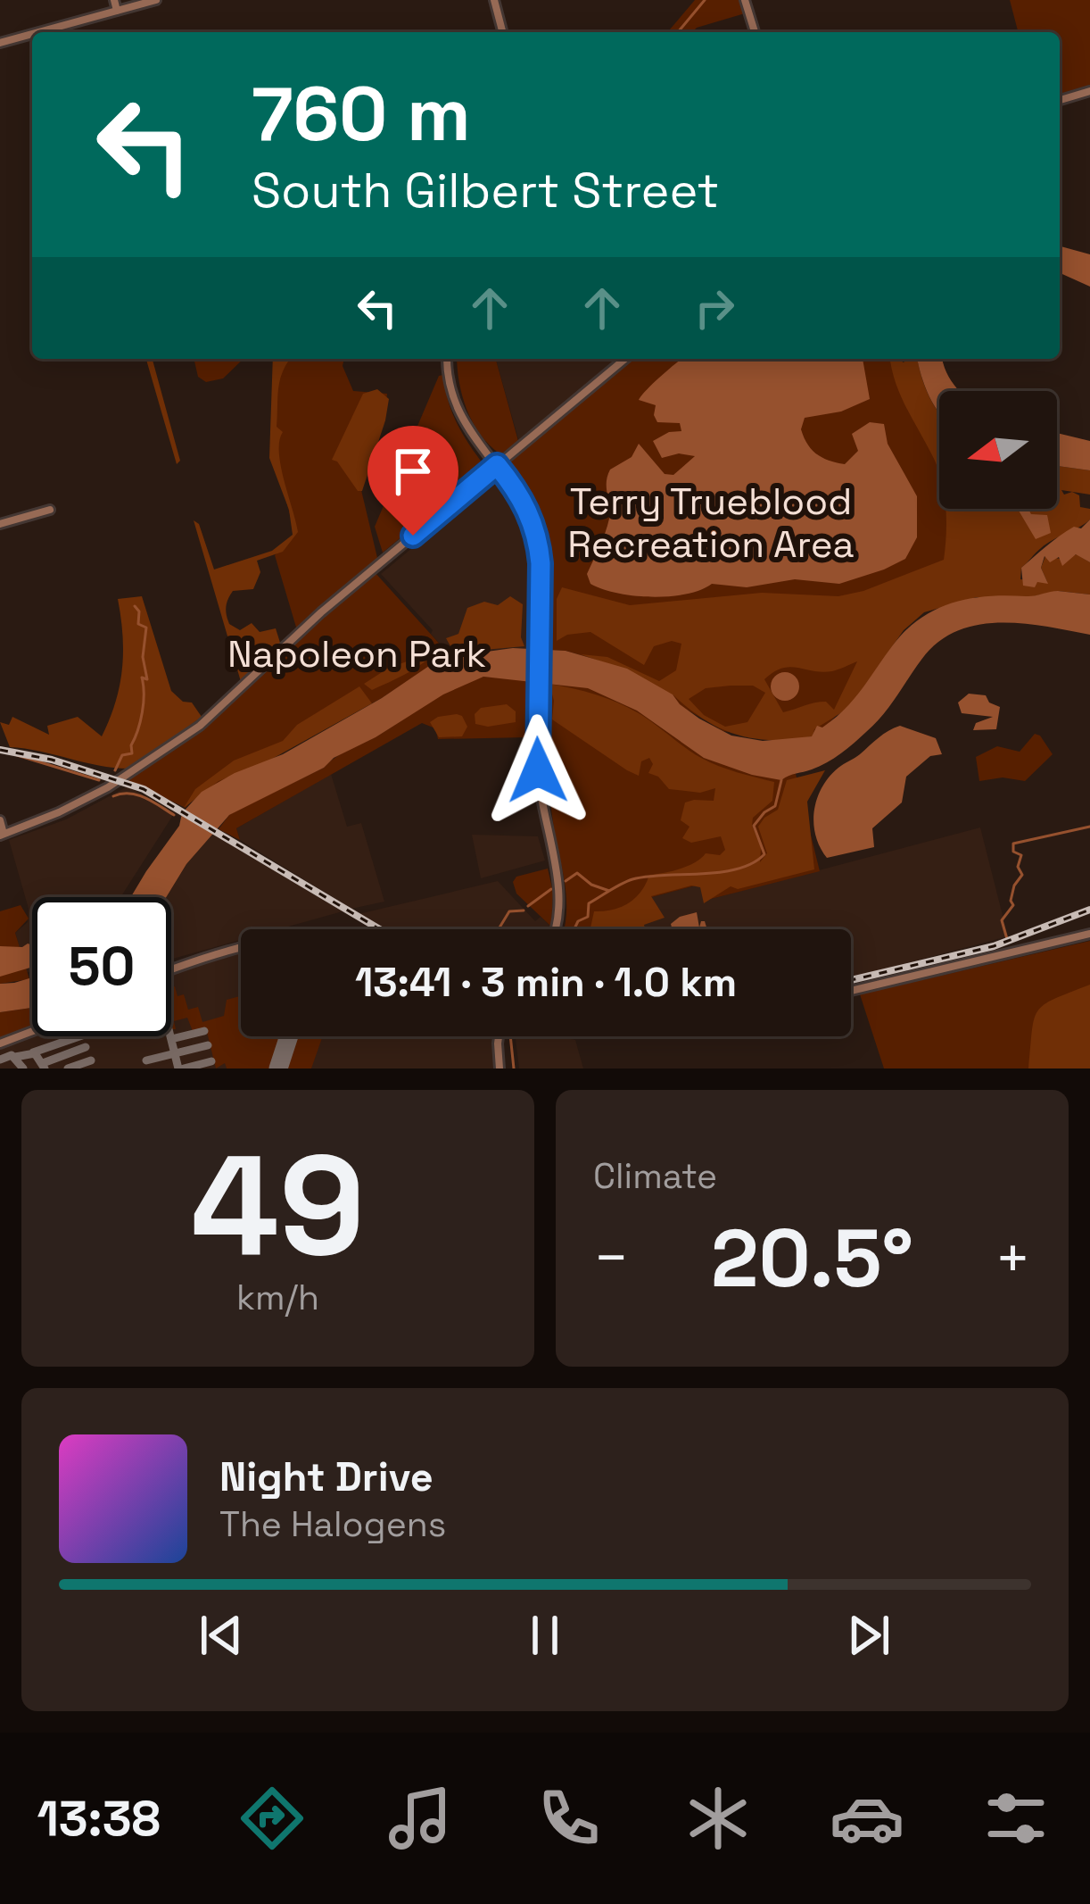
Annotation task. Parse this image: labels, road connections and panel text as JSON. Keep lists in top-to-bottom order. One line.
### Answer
{"parks":["Terry Trueblood Recreation Area","Napoleon Park"],"north":"left","page":{"turn":["760 m","South Gilbert Street"],"limit":"50","trip":"13:41 · 3 min · 1.0 km","tile":[["49","km/h"],"Climate"],"heat":["−","20.5°","+"],"song":["Night Drive","The Halogens"],"tabs":"13:38"}}
